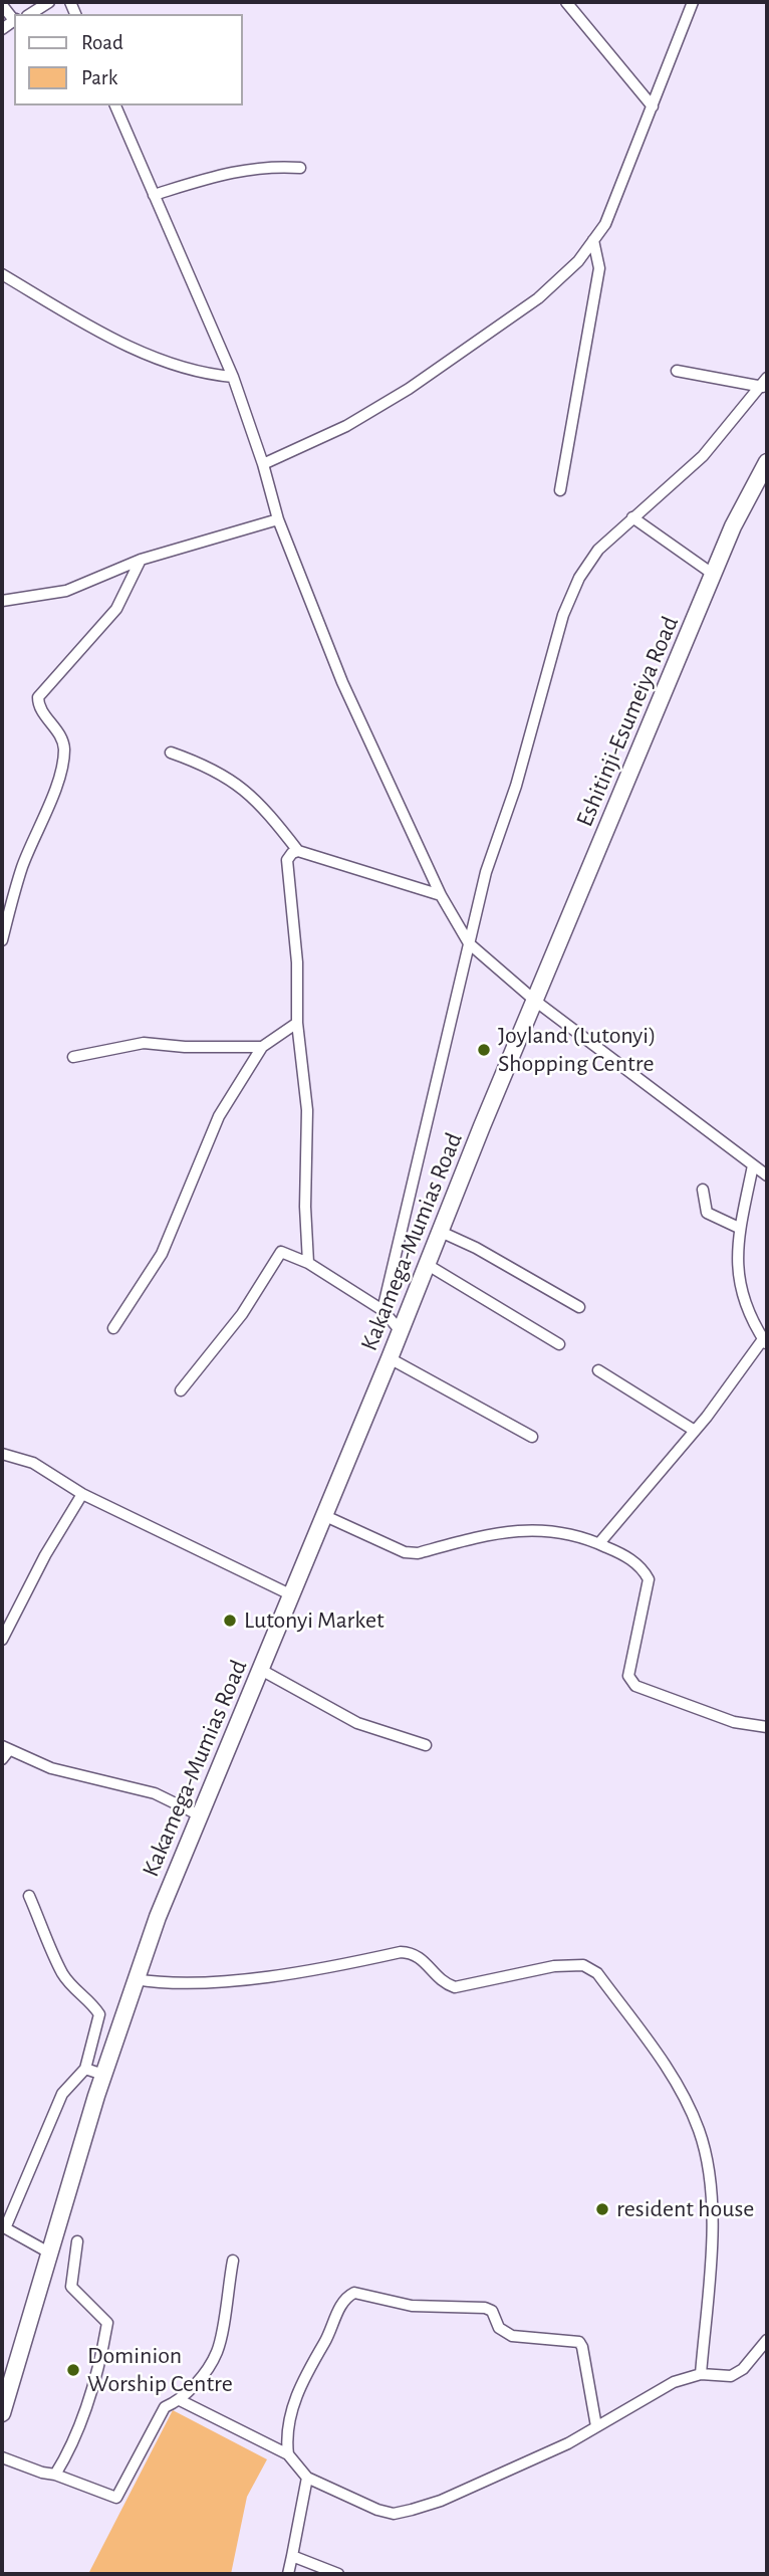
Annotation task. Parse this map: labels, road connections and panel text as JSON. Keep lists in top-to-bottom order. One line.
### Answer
{"streets":{"highway":["Eshitinji-Esumeiya Road","Kakamega-Mumias Road"]},"crossings":[["Eshitinji-Esumeiya Road","Kakamega-Mumias Road"]],"places":["Joyland (Lutonyi) Shopping Centre","Lutonyi Market","resident house","Dominion Worship Centre"],"legend":["Road","Park"]}
